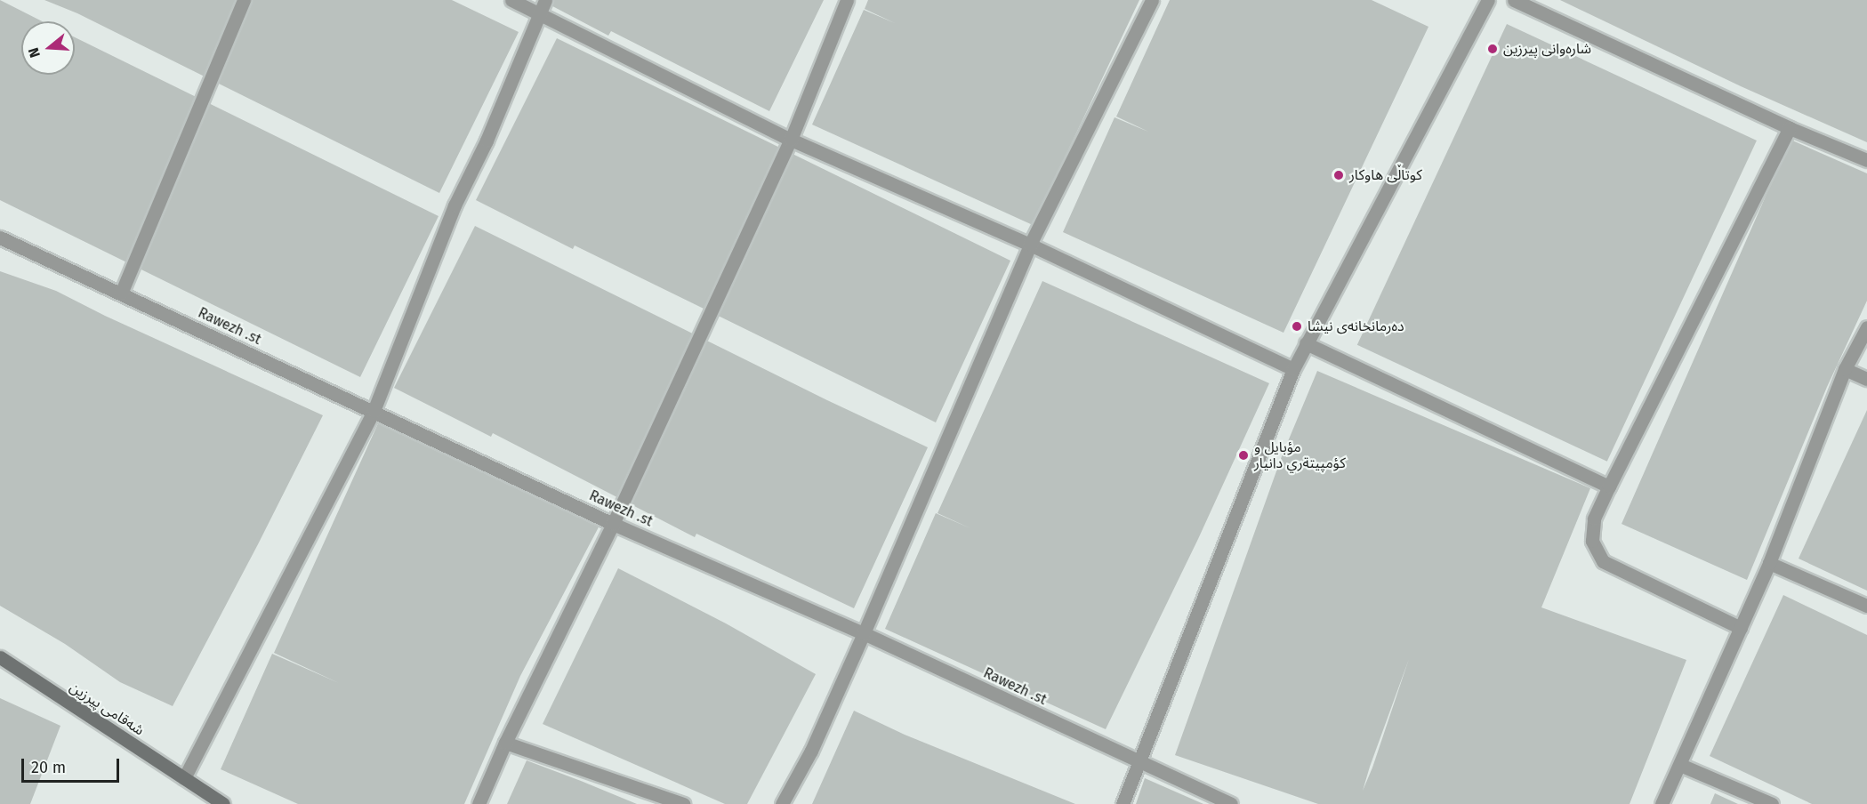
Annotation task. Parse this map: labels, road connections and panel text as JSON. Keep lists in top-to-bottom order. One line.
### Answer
{"streets":{"street":["Rawezh .st","شەقامی پیرزین"]},"places":["شارەوانی پیرزین","کوتاڵی هاوکار","دەرمانخانەی نیشا","مؤبايل و كؤمپيتةري دانيار"],"scale_bar":"20 m","north":"left"}
